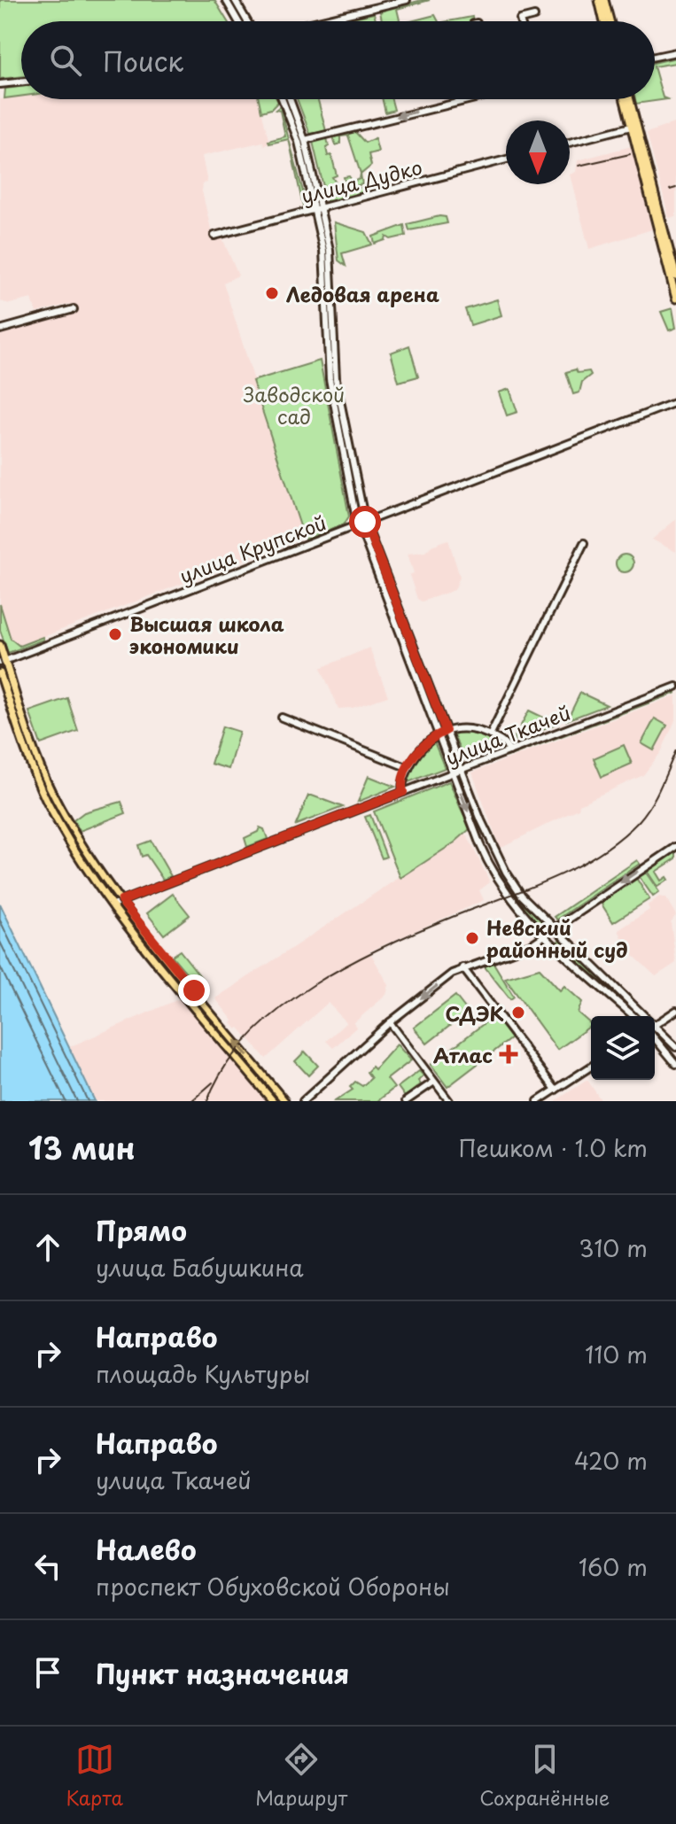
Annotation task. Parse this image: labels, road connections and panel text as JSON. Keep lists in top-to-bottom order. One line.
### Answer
{"streets":{"street":["улица Дудко","улица Крупской","улица Ткачей"]},"parks":["Заводской сад"],"places":{"other":["Ледовая арена","Высшая школа экономики","Невский районный суд","СДЭК"],"health":["Атлас"]},"north":"bottom","page":{"search":"Поиск","heading":["13 мин","Пешком · 1.0 km"],"list":[["Прямо","улица Бабушкина","310 m"],["Направо","площадь Культуры","110 m"],["Направо","улица Ткачей","420 m"],["Налево","проспект Обуховской Обороны","160 m"],"Пункт назначения"],"nav":["Карта","Маршрут","Сохранённые"]}}
